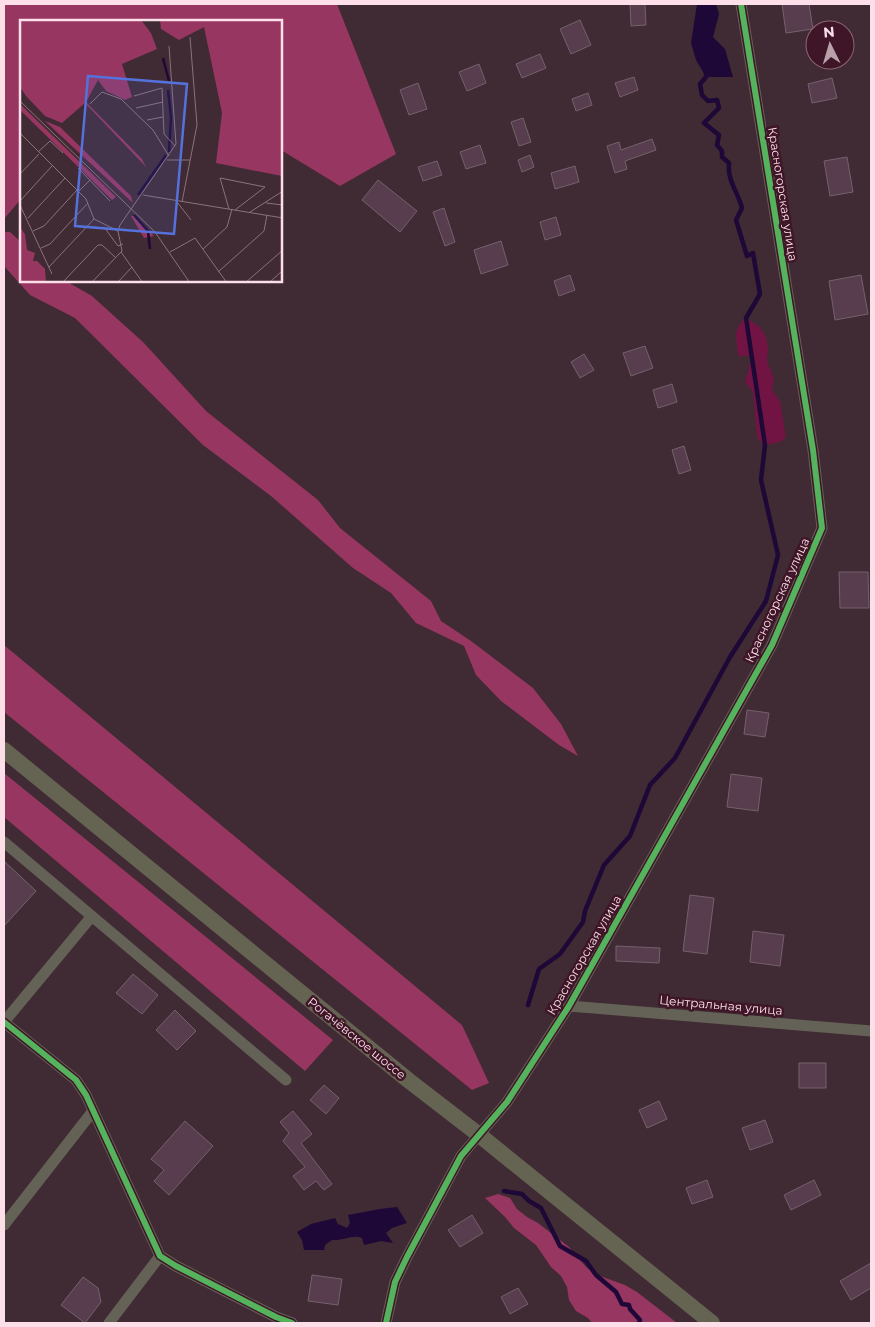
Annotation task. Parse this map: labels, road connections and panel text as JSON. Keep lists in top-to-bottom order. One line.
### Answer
{"streets":{"main road":["Рогачёвское шоссе"],"street":["Красногорская улица","Центральная улица"]},"crossings":[["Красногорская улица","Центральная улица"],["Красногорская улица","Рогачёвское шоссе"]],"north":"top"}
